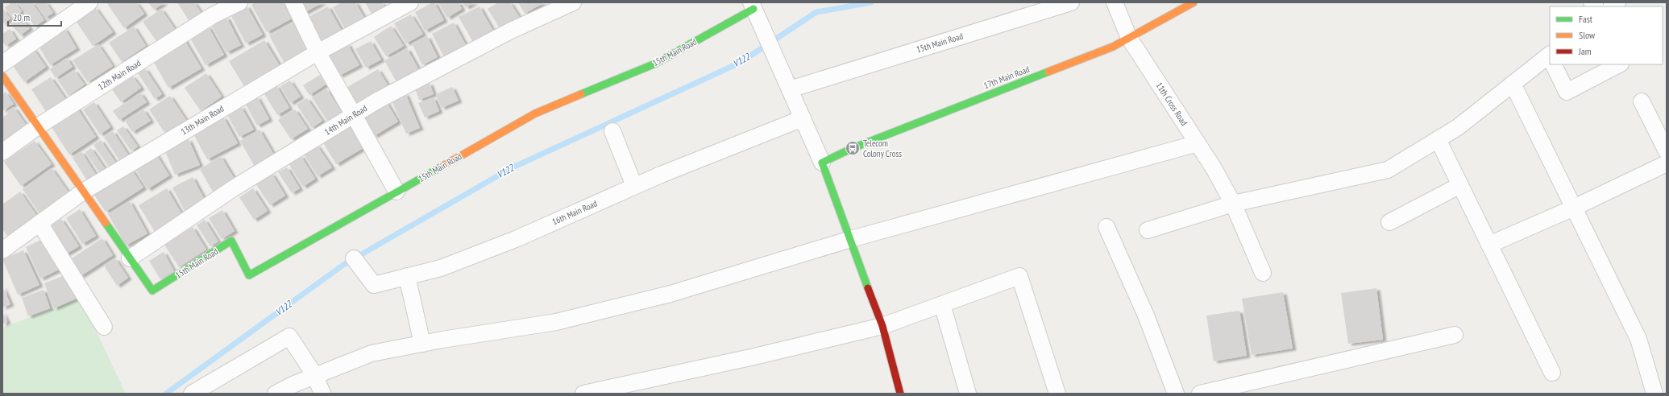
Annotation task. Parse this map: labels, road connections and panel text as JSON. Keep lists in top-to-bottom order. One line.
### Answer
{"streets":{"street":["15th Main Road","12th Main Road","17th Main Road","11th Cross Road","13th Main Road","14th Main Road","16th Main Road"]},"crossings":[["15th Main Road","14th Main Road"],["17th Main Road","11th Cross Road"]],"water":["V122"],"places":{"bus stop":["Telecom Colony Cross"]},"legend":["Fast","Slow","Jam"],"scale_bar":"20 m"}
